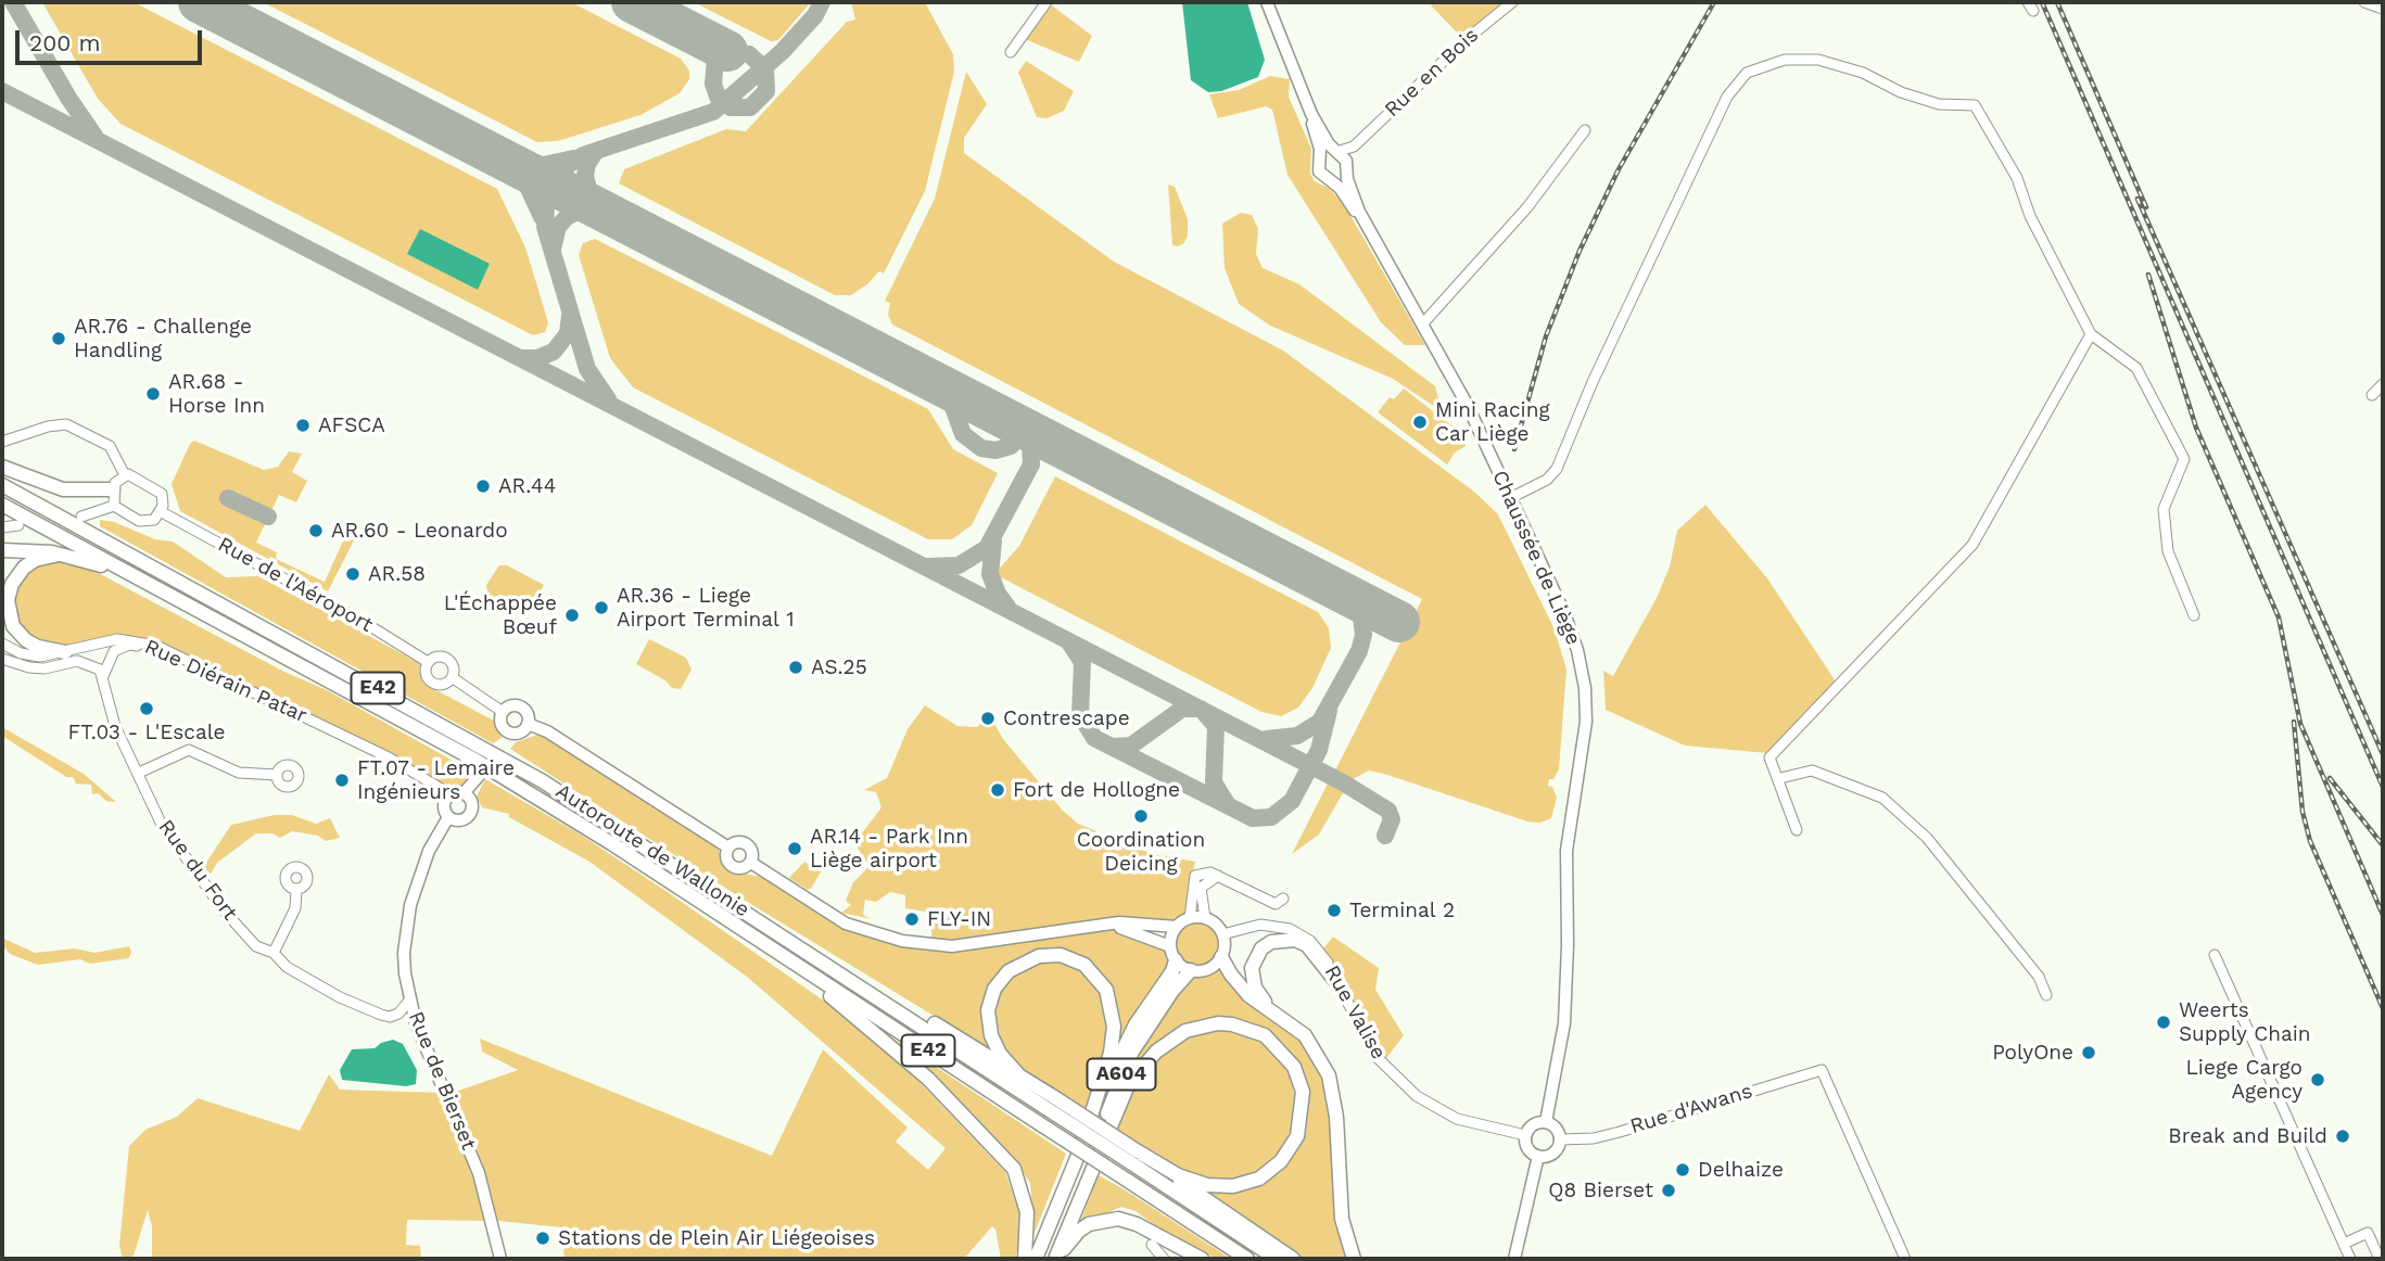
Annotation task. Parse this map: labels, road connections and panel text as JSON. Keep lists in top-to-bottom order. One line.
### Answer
{"streets":{"highway":["E42","Autoroute de Wallonie","A604"],"main road":["Chaussée de Liège","Rue de l'Aéroport","Rue de Bierset"],"street":["Rue en Bois","Rue Diérain Patar","Rue du Fort","Rue Valise","Rue d'Awans"]},"crossings":[["Rue en Bois","Chaussée de Liège"],["Chaussée de Liège","Rue Valise"],["Chaussée de Liège","Rue d'Awans"],["Rue de l'Aéroport","Rue Valise"],["Rue de l'Aéroport","A604"],["Rue Diérain Patar","Rue de Bierset"],["Rue du Fort","Rue de Bierset"],["Rue Valise","A604"],["Rue Valise","Rue d'Awans"]],"places":["AR.76 - Challenge Handling","AR.68 - Horse Inn","Mini Racing Car Liège","AFSCA","AR.44","AR.60 - Leonardo","AR.58","AR.36 - Liege Airport Terminal 1","L'Échappée Bœuf","AS.25","FT.03 - L'Escale","Contrescape","FT.07 - Lemaire Ingénieurs","Fort de Hollogne","Coordination Deicing","AR.14 - Park Inn Liège airport","Terminal 2","FLY-IN","Weerts Supply Chain","PolyOne","Liege Cargo Agency","Break and Build","Delhaize","Q8 Bierset","Stations de Plein Air Liégeoises"],"scale_bar":"200 m"}
